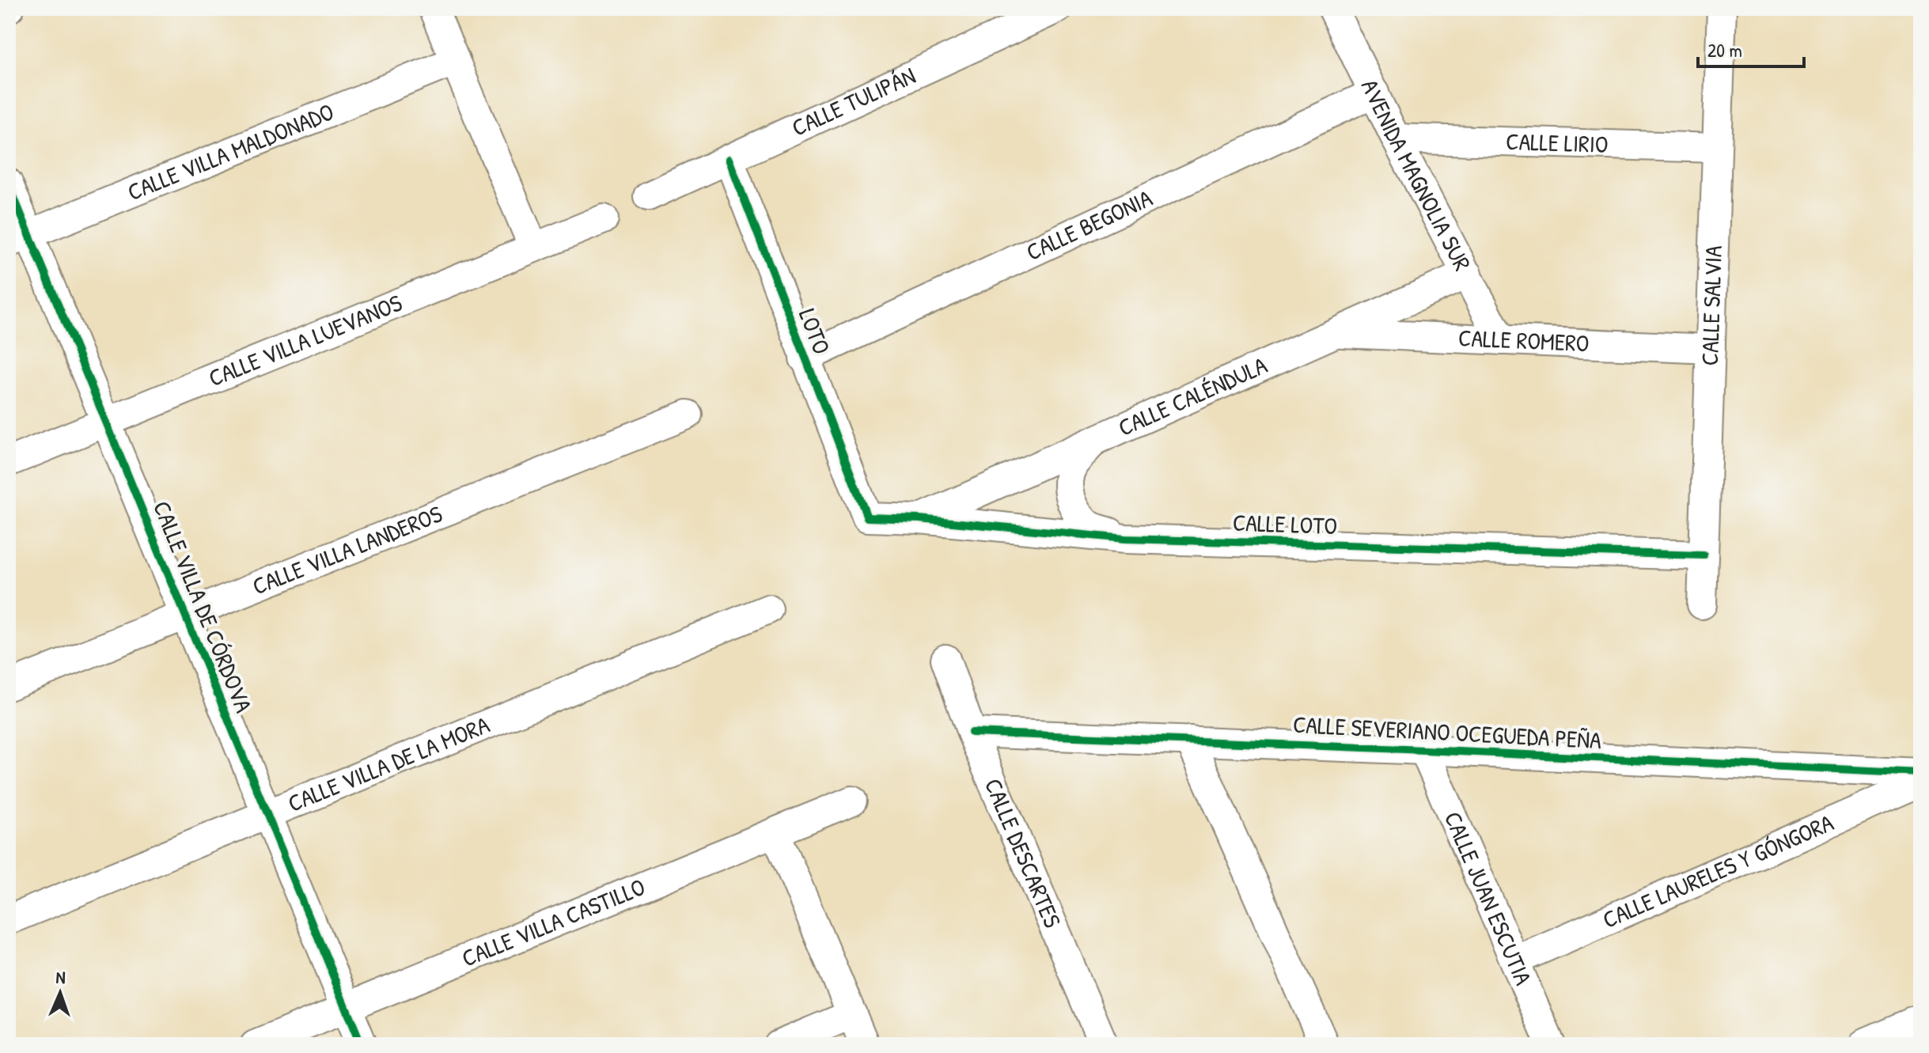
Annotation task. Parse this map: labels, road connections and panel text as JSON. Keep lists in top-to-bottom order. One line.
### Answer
{"streets":{"street":["CALLE TULIPÁN","CALLE LIRIO","CALLE VILLA MALDONADO","AVENIDA MAGNOLIA SUR","CALLE BEGONIA","CALLE SALVIA","LOTO","CALLE VILLA LUEVANOS","CALLE ROMERO","CALLE CALÉNDULA","CALLE LOTO","CALLE VILLA LANDEROS","CALLE VILLA DE CÓRDOVA","CALLE SEVERIANO OCEGUEDA PEÑA","CALLE VILLA DE LA MORA","CALLE DESCARTES","CALLE LAURELES Y GÓNGORA","CALLE JUAN ESCUTIA","CALLE VILLA CASTILLO"]},"crossings":[["CALLE TULIPÁN","LOTO"],["CALLE LIRIO","AVENIDA MAGNOLIA SUR"],["CALLE LIRIO","CALLE SALVIA"],["CALLE VILLA MALDONADO","CALLE VILLA DE CÓRDOVA"],["AVENIDA MAGNOLIA SUR","CALLE BEGONIA"],["AVENIDA MAGNOLIA SUR","CALLE ROMERO"],["AVENIDA MAGNOLIA SUR","CALLE CALÉNDULA"],["CALLE BEGONIA","LOTO"],["CALLE SALVIA","CALLE ROMERO"],["CALLE SALVIA","CALLE LOTO"],["LOTO","CALLE LOTO"],["CALLE VILLA LUEVANOS","CALLE VILLA DE CÓRDOVA"],["CALLE ROMERO","CALLE CALÉNDULA"],["CALLE CALÉNDULA","CALLE LOTO"],["CALLE VILLA LANDEROS","CALLE VILLA DE CÓRDOVA"],["CALLE VILLA DE CÓRDOVA","CALLE VILLA DE LA MORA"],["CALLE VILLA DE CÓRDOVA","CALLE VILLA CASTILLO"],["CALLE SEVERIANO OCEGUEDA PEÑA","CALLE DESCARTES"],["CALLE SEVERIANO OCEGUEDA PEÑA","CALLE JUAN ESCUTIA"],["CALLE LAURELES Y GÓNGORA","CALLE JUAN ESCUTIA"]],"scale_bar":"20 m","north":"top"}
